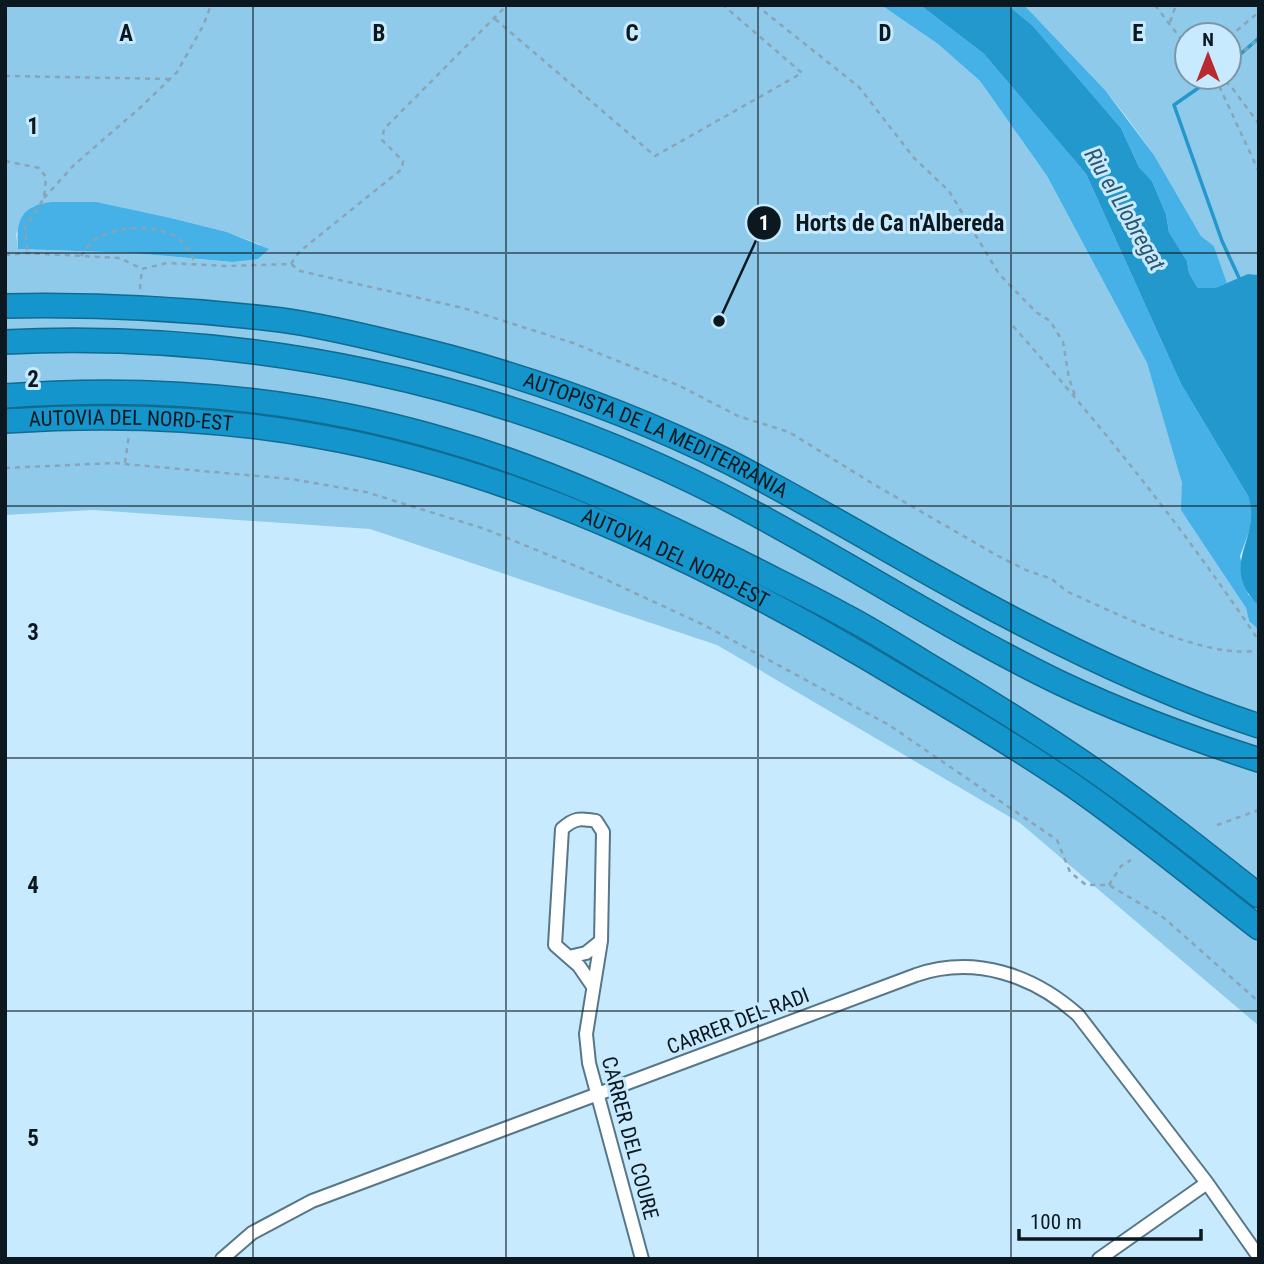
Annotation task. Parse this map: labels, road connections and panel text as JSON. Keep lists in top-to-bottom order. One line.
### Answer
{"streets":{"highway":["AUTOVIA DEL NORD-EST","AUTOPISTA DE LA MEDITERRÀNIA"],"street":["CARRER DEL RADI","CARRER DEL COURE"]},"crossings":[["CARRER DEL RADI","CARRER DEL COURE"]],"water":["Riu el Llobregat"],"places":["Horts de Ca n'Albereda"],"scale_bar":"100 m","north":"top","grid":{"columns":["A","B","C","D","E"],"rows":["1","2","3","4","5"]}}
